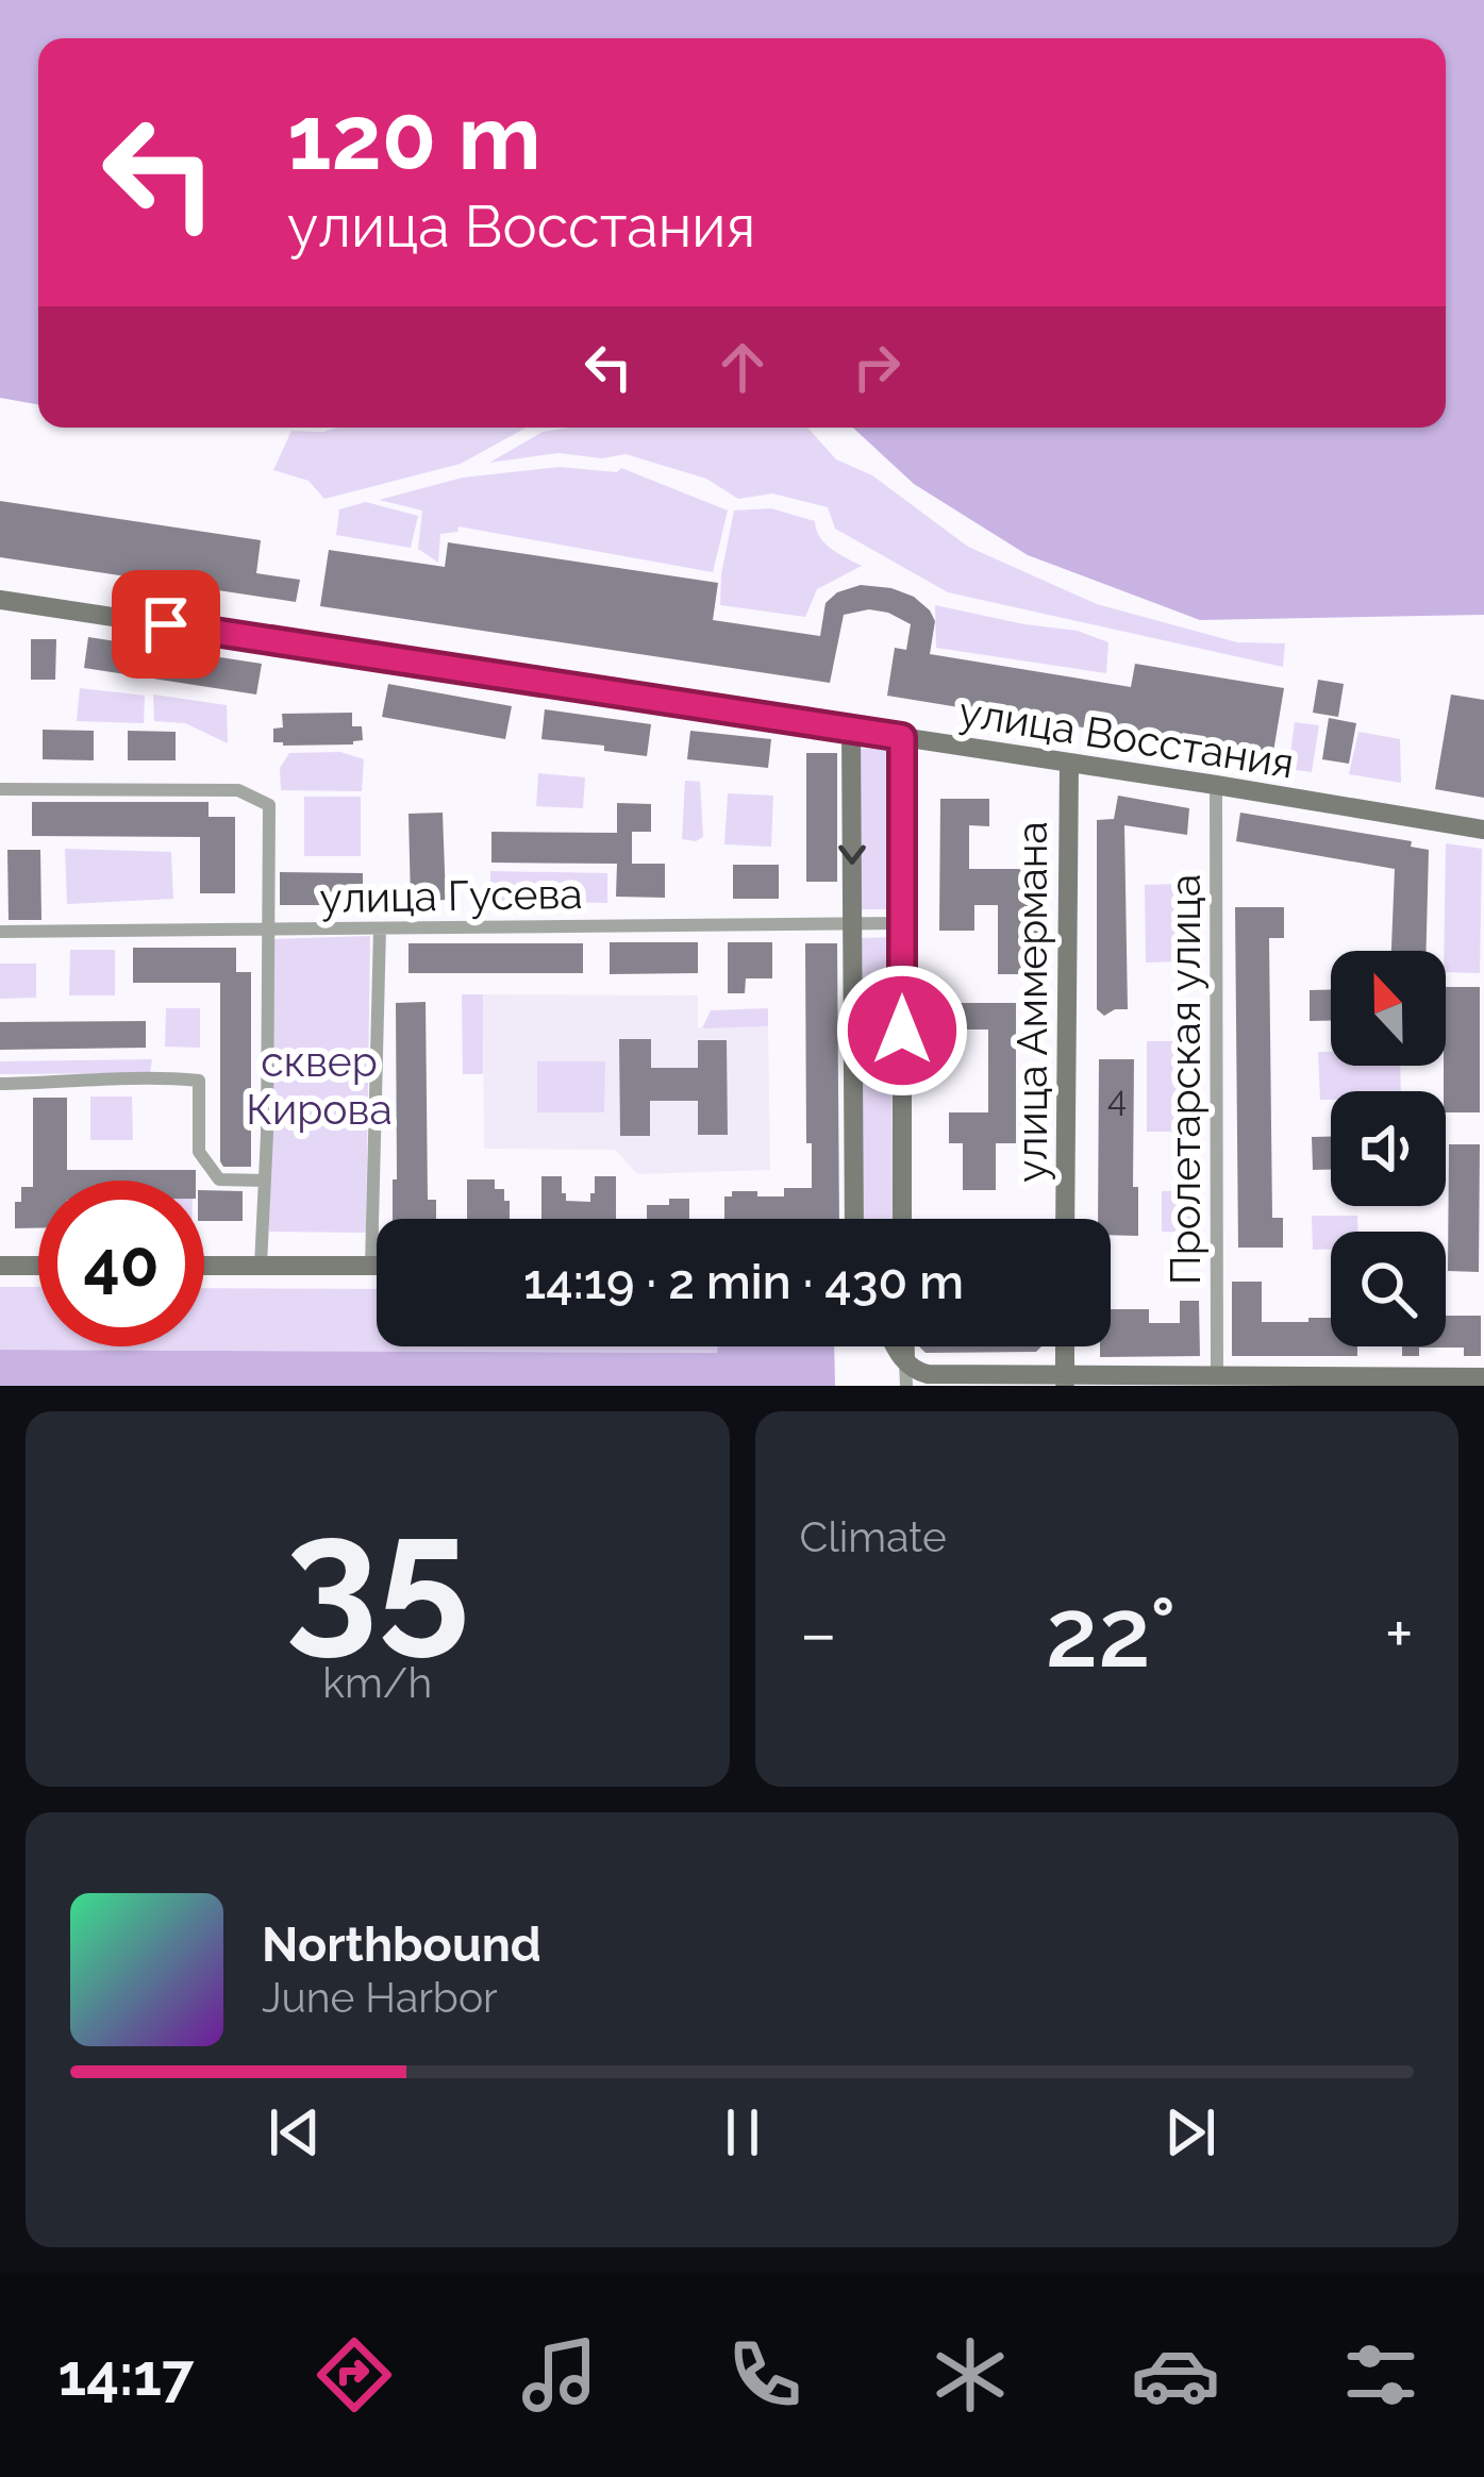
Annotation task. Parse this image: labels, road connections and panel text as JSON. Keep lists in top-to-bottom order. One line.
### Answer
{"streets":{"street":["улица Восстания","улица Гусева","улица Аммермана","Пролетарская улица"]},"crossings":[["улица Восстания","улица Аммермана"],["улица Восстания","Пролетарская улица"]],"parks":["сквер Кирова"],"house_numbers":["4"],"north":"top","page":{"turn":["120 m","улица Восстания"],"limit":"40","trip":"14:19 · 2 min · 430 m","tile":[["35","km/h"],"Climate"],"heat":["−","22°","+"],"song":["Northbound","June Harbor"],"tabs":"14:17"}}
